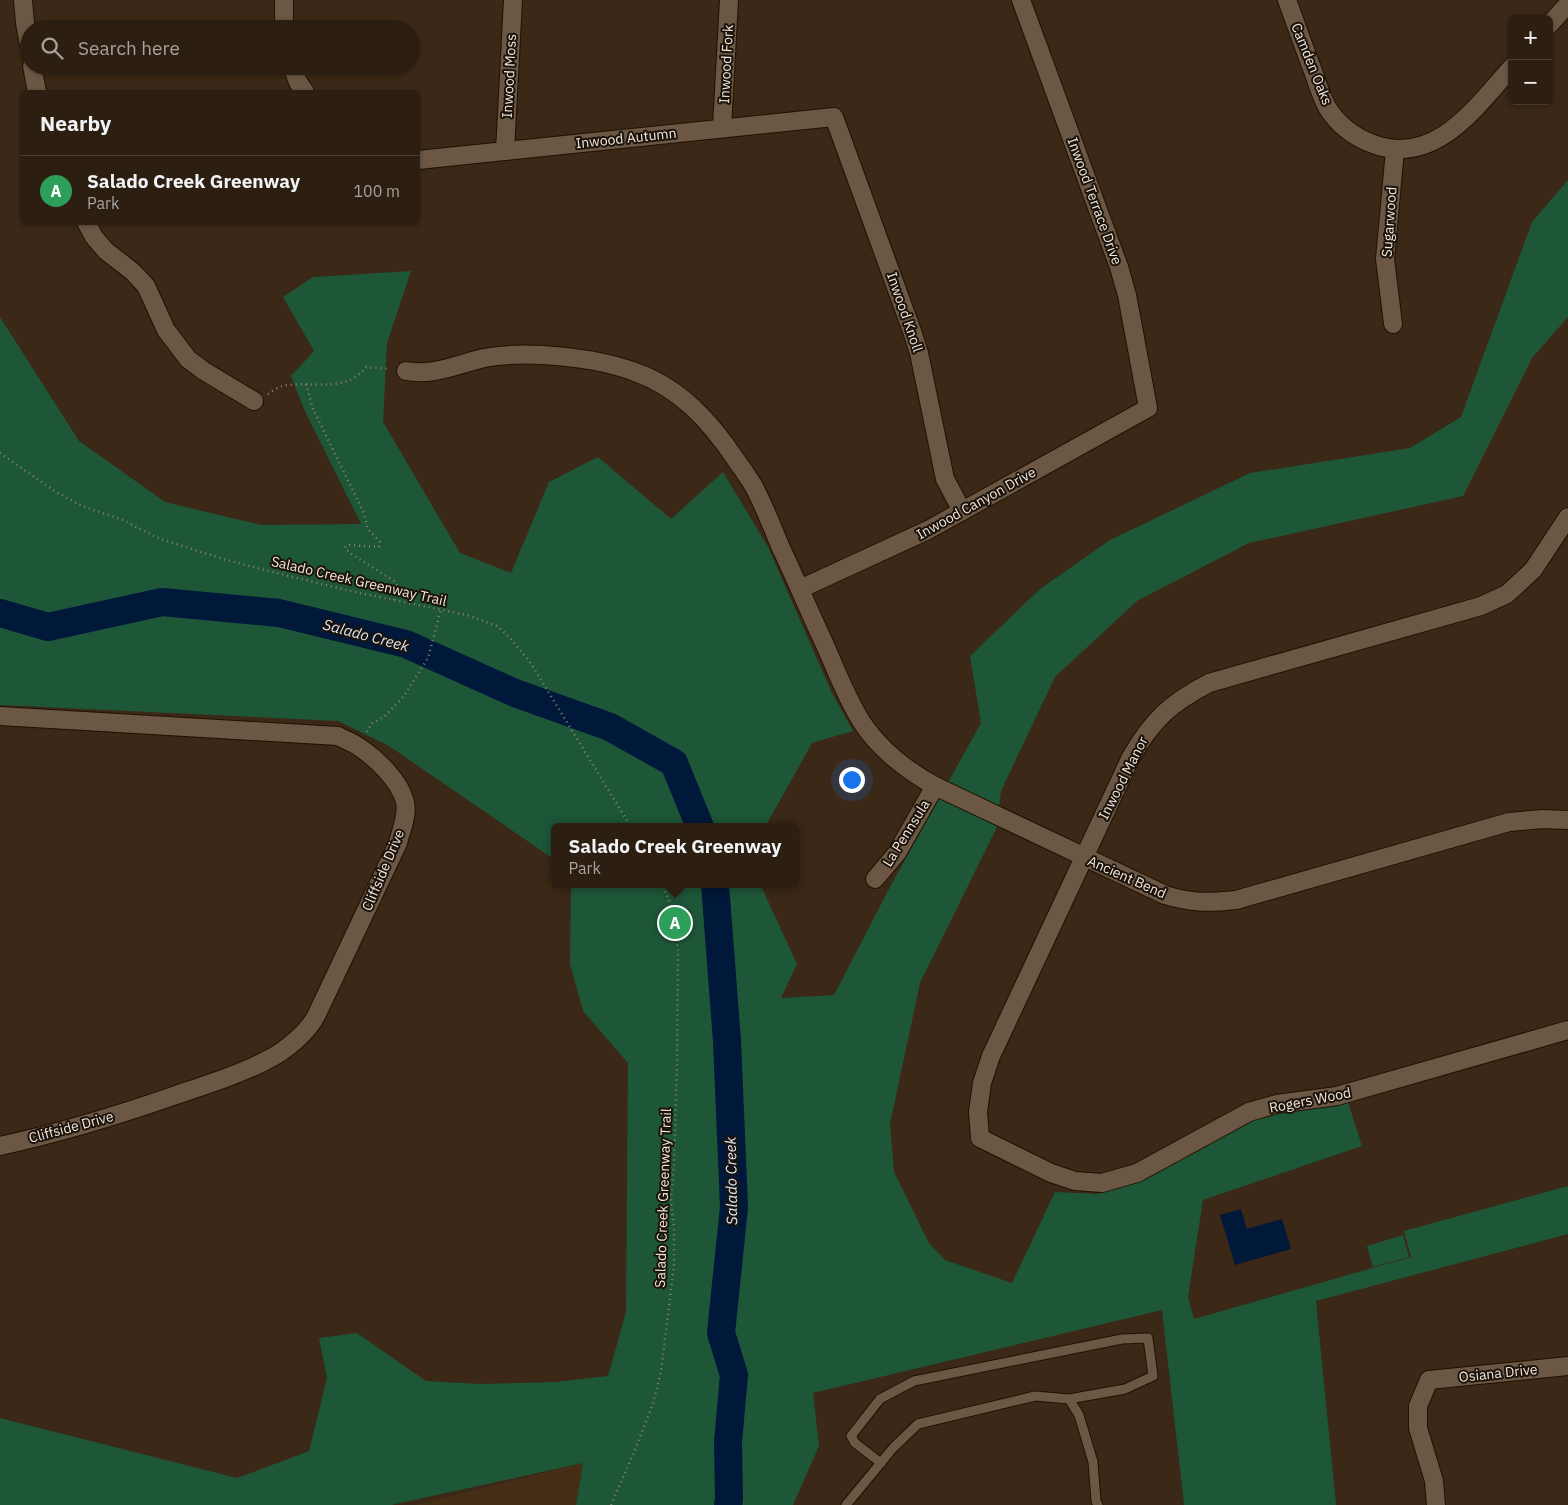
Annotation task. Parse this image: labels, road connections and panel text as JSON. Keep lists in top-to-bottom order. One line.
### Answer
{"streets":{"street":["Inwood Fork","Camden Oaks","Inwood Moss","Inwood Autumn","Inwood Terrace Drive","Sugarwood","Inwood Knoll","Inwood Canyon Drive","Inwood Manor","La Pennsula","Cliffside Drive","Ancient Bend","Rogers Wood","Osiana Drive"],"path":["Salado Creek Greenway Trail"]},"crossings":[["Inwood Fork","Inwood Autumn"],["Camden Oaks","Sugarwood"],["Inwood Moss","Inwood Autumn"],["Inwood Autumn","Inwood Knoll"],["Inwood Terrace Drive","Inwood Canyon Drive"],["Inwood Knoll","Inwood Canyon Drive"],["Inwood Canyon Drive","Ancient Bend"],["Inwood Manor","Ancient Bend"],["Inwood Manor","Rogers Wood"],["La Pennsula","Ancient Bend"]],"water":["Salado Creek"],"page":{"map_buttons":["+","−"],"search":"Search here","heading":"Nearby","list":[{"mark":"A","name":"Salado Creek Greenway","note":"Park","value":"100 m"}],"popup":["Salado Creek Greenway","Park"],"pins":"A"}}
